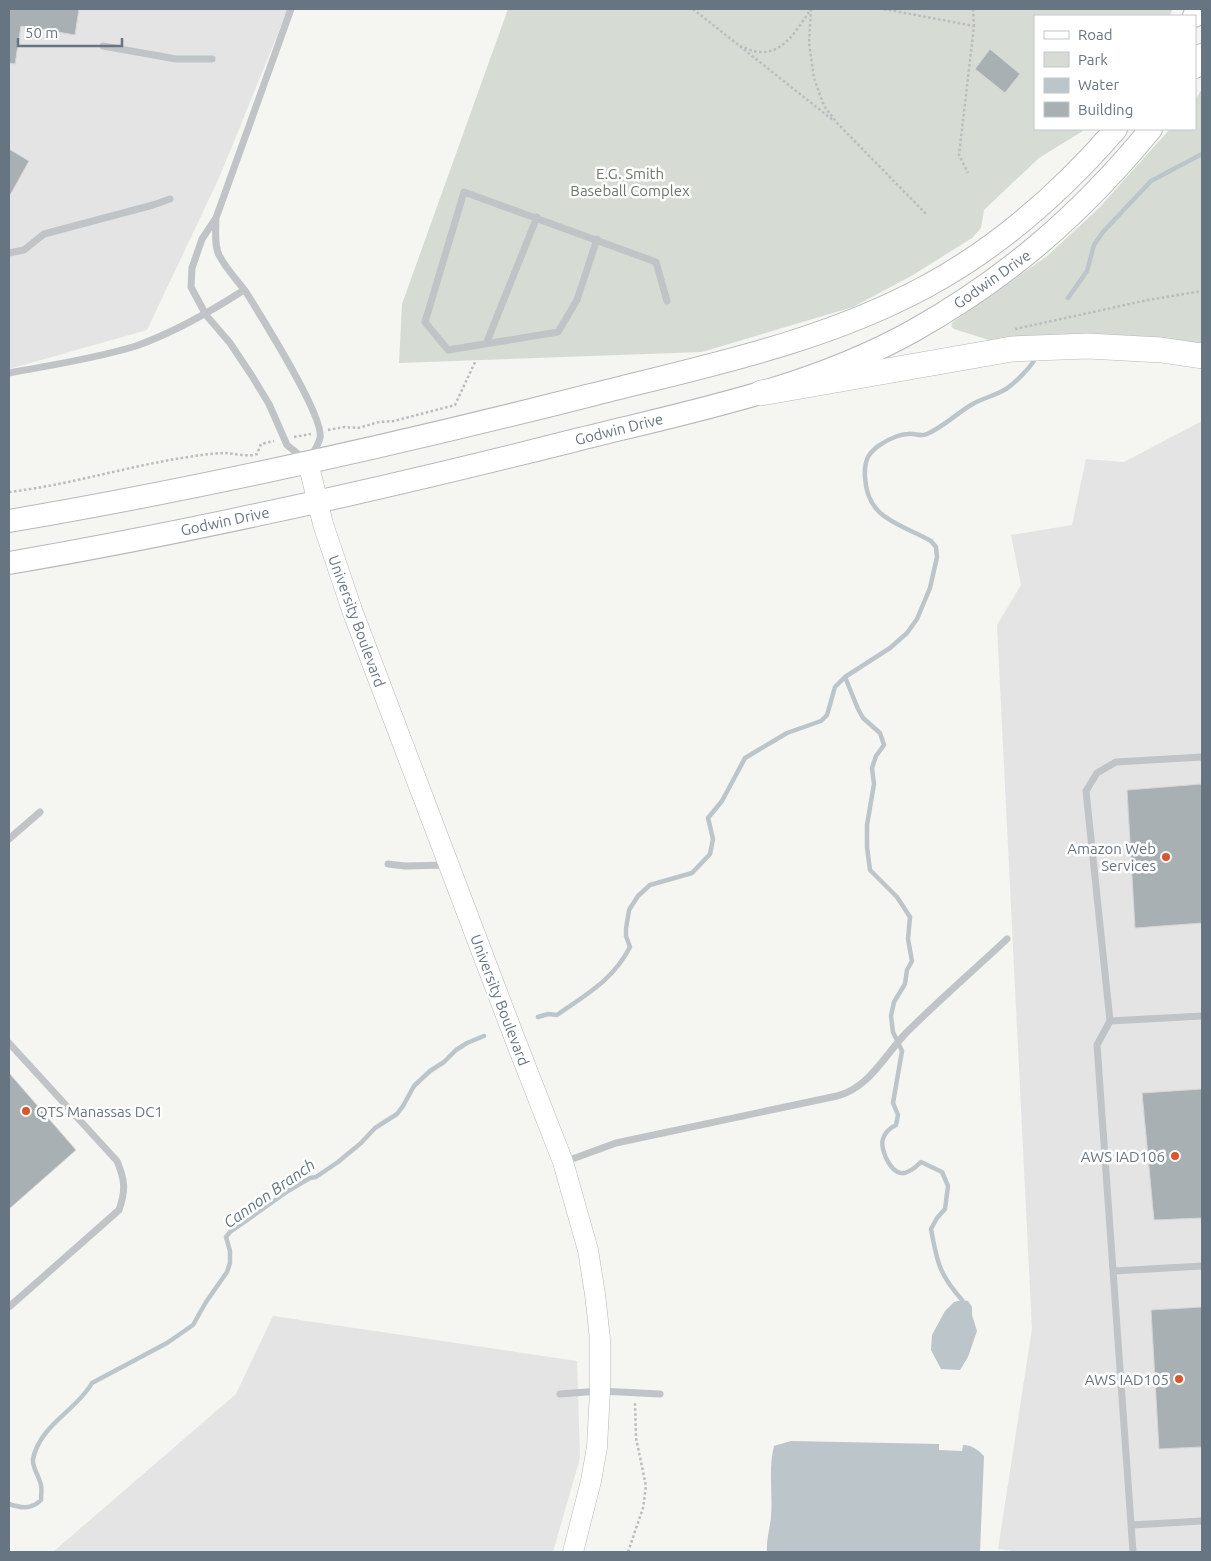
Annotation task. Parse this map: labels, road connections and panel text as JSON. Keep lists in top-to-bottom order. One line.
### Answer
{"streets":{"main road":["Godwin Drive","University Boulevard"]},"crossings":[["Godwin Drive","University Boulevard"]],"water":["Cannon Branch"],"parks":["E.G. Smith Baseball Complex"],"places":["Amazon Web Services","QTS Manassas DC1","AWS IAD106","AWS IAD105"],"legend":["Road","Park","Water","Building"],"scale_bar":"50 m"}
